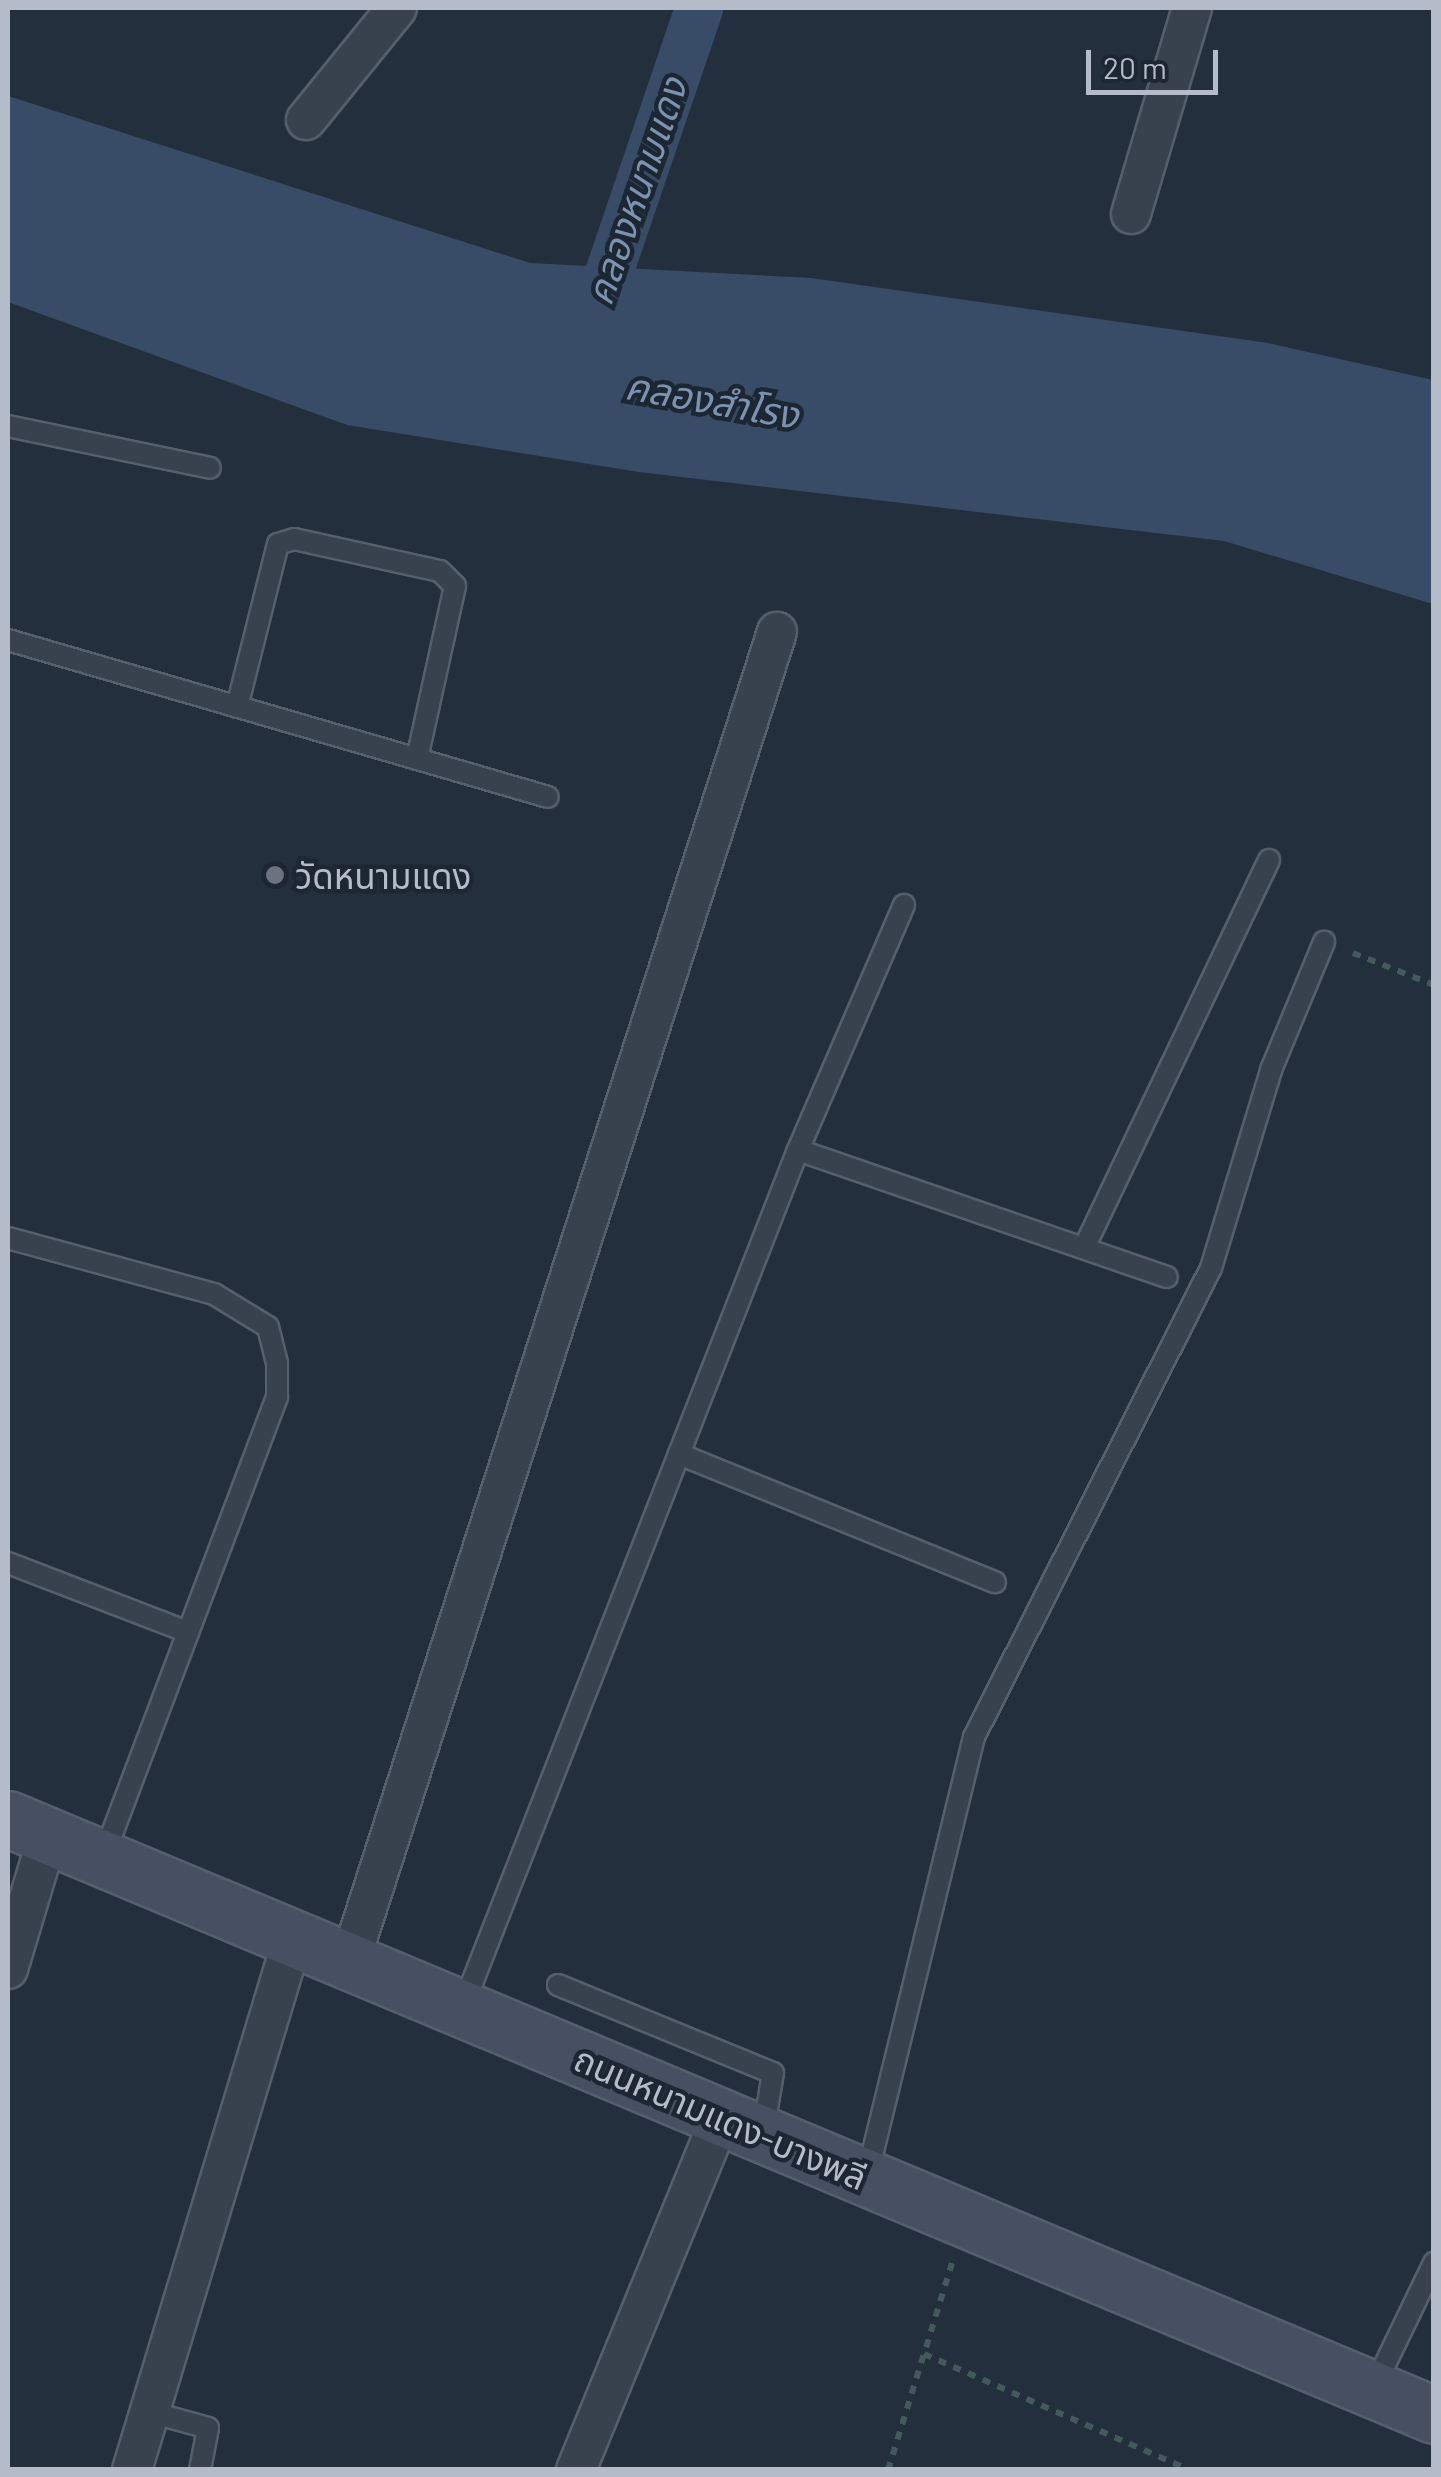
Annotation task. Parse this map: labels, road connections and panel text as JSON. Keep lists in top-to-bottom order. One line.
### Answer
{"streets":{"main road":["ถนนหนามแดง-บางพลี"]},"water":["คลองหนามแดง","คลองสำโรง"],"places":["วัดหนามแดง"],"scale_bar":"20 m"}
